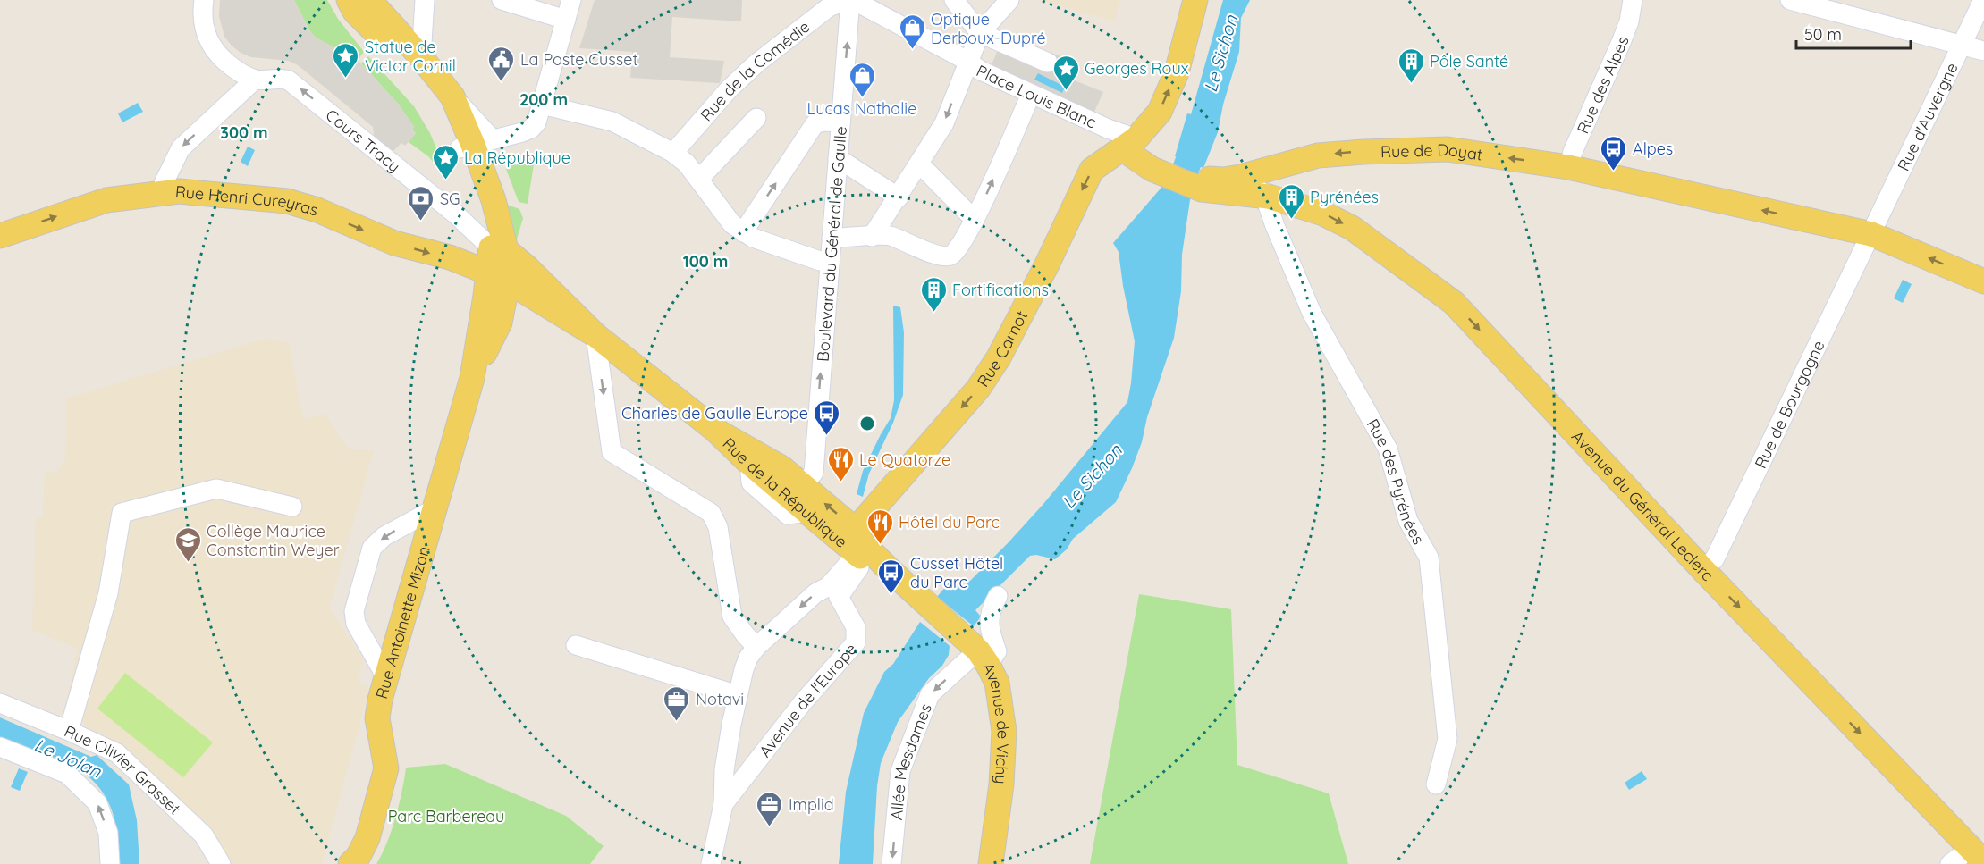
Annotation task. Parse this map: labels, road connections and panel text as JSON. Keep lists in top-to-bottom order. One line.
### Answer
{"streets":{"main road":["Rue de Doyat","Rue Henri Cureyras","Rue Carnot","Rue de la République","Avenue du Général Leclerc","Rue Antoinette Mizon","Avenue de Vichy"],"street":["Rue de la Comédie","Rue des Alpes","Place Louis Blanc","Rue d'Auvergne","Cours Tracy","Boulevard du Général de Gaulle","Rue de Bourgogne","Rue des Pyrénées","Avenue de l'Europe","Allée Mesdames","Rue Olivier Grasset"]},"crossings":[["Rue de la Comédie","Place Louis Blanc"],["Rue de la Comédie","Boulevard du Général de Gaulle"],["Rue des Alpes","Rue de Doyat"],["Place Louis Blanc","Boulevard du Général de Gaulle"],["Place Louis Blanc","Rue Carnot"],["Rue d'Auvergne","Rue de Doyat"],["Rue d'Auvergne","Rue de Bourgogne"],["Cours Tracy","Rue de la République"],["Rue de Doyat","Rue de Bourgogne"],["Rue de Doyat","Avenue du Général Leclerc"],["Rue Henri Cureyras","Rue de la République"],["Rue Henri Cureyras","Rue Antoinette Mizon"],["Boulevard du Général de Gaulle","Rue de la République"],["Rue Carnot","Rue de la République"],["Rue Carnot","Avenue de l'Europe"],["Rue Carnot","Avenue de Vichy"],["Rue de Bourgogne","Avenue du Général Leclerc"],["Rue des Pyrénées","Avenue du Général Leclerc"],["Rue de la République","Rue Antoinette Mizon"],["Rue de la République","Avenue de l'Europe"],["Rue de la République","Avenue de Vichy"],["Avenue de l'Europe","Avenue de Vichy"],["Avenue de Vichy","Allée Mesdames"]],"one_way":["Cours Tracy","Rue de Doyat","Rue Henri Cureyras","Boulevard du Général de Gaulle","Avenue du Général Leclerc","Allée Mesdames"],"water":["Le Sichon","Le Jolan"],"parks":["Parc Barbereau"],"places":{"shop":["Optique Derboux-Dupré","Lucas Nathalie"],"place":["Statue de Victor Cornil","Georges Roux","La République"],"public building":["La Poste Cusset"],"building":["Pôle Santé","Pyrénées","Fortifications"],"bus stop":["Alpes","Charles de Gaulle Europe","Cusset Hôtel du Parc"],"bank":["SG"],"restaurant":["Le Quatorze","Hôtel du Parc"],"school or university":["Collège Maurice Constantin Weyer"],"office":["Notavi","Implid"]},"scale_bar":"50 m","rings":["200 m","300 m","100 m"]}
